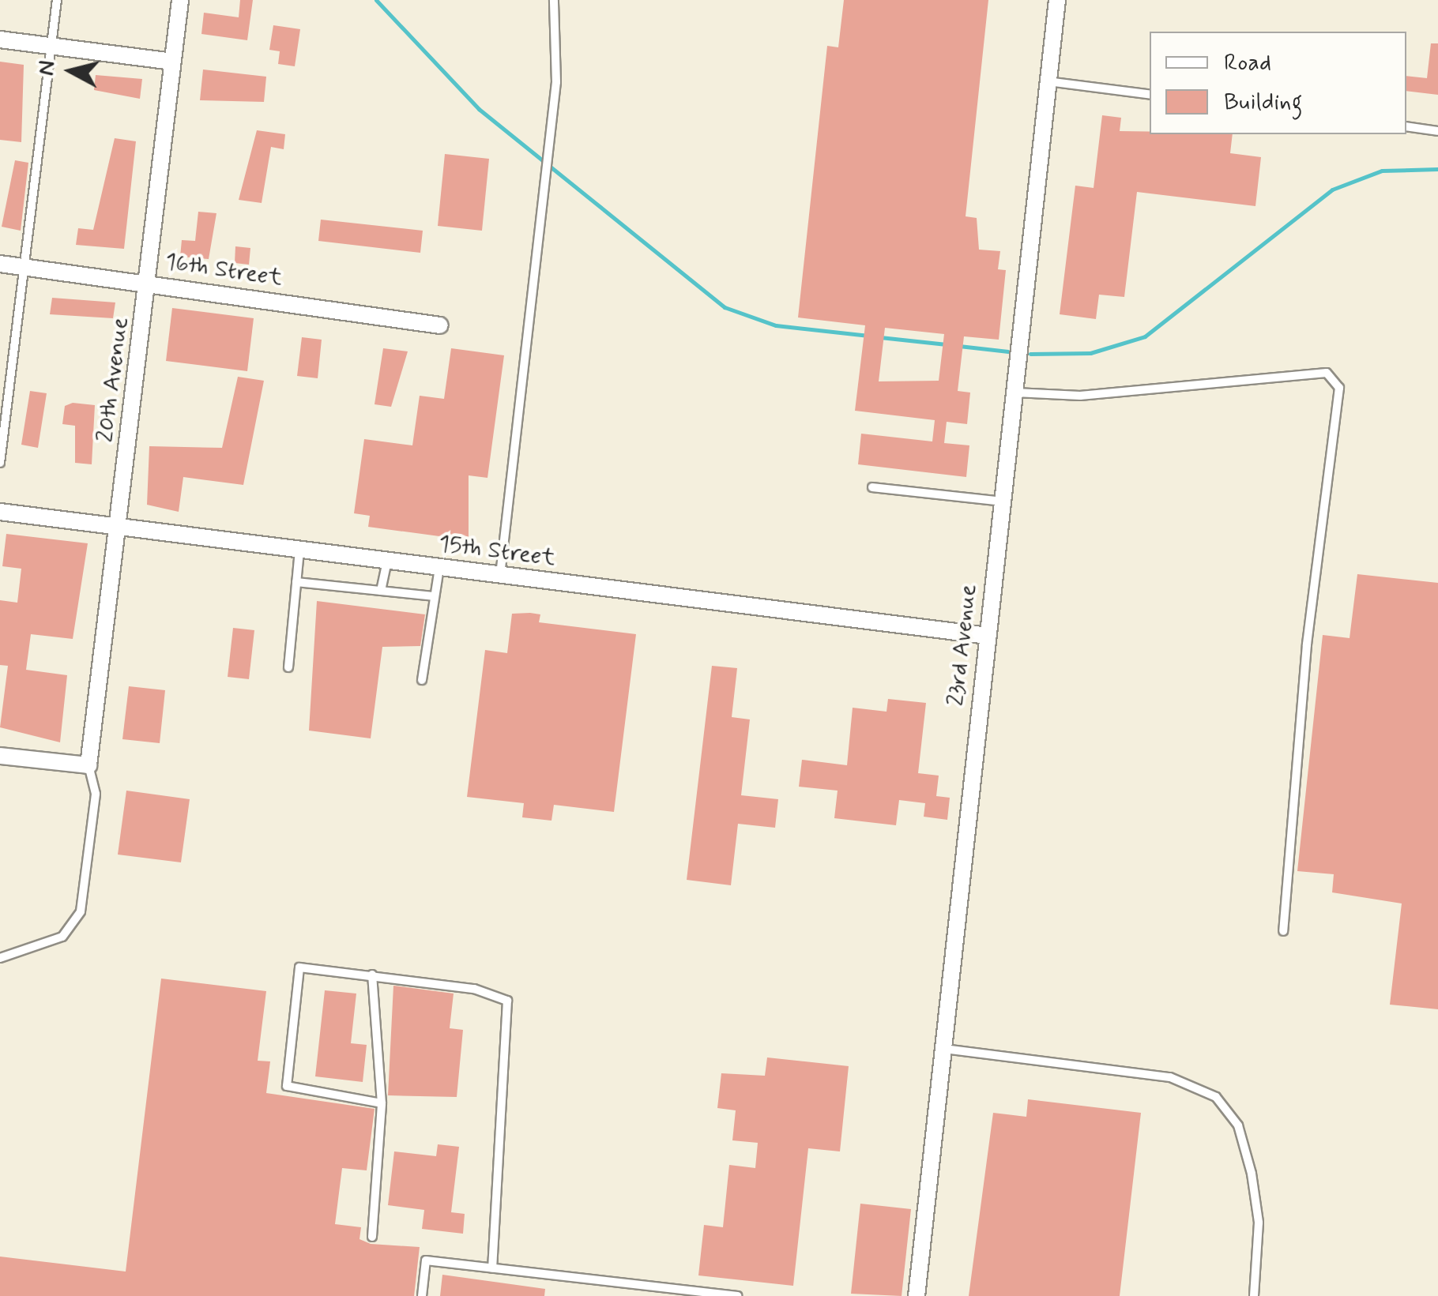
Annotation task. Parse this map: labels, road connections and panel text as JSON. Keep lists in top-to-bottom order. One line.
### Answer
{"streets":{"street":["16th Street","20th Avenue","15th Street","23rd Avenue"]},"crossings":[["16th Street","20th Avenue"],["20th Avenue","15th Street"],["15th Street","23rd Avenue"]],"legend":["Road","Building"],"north":"left"}
